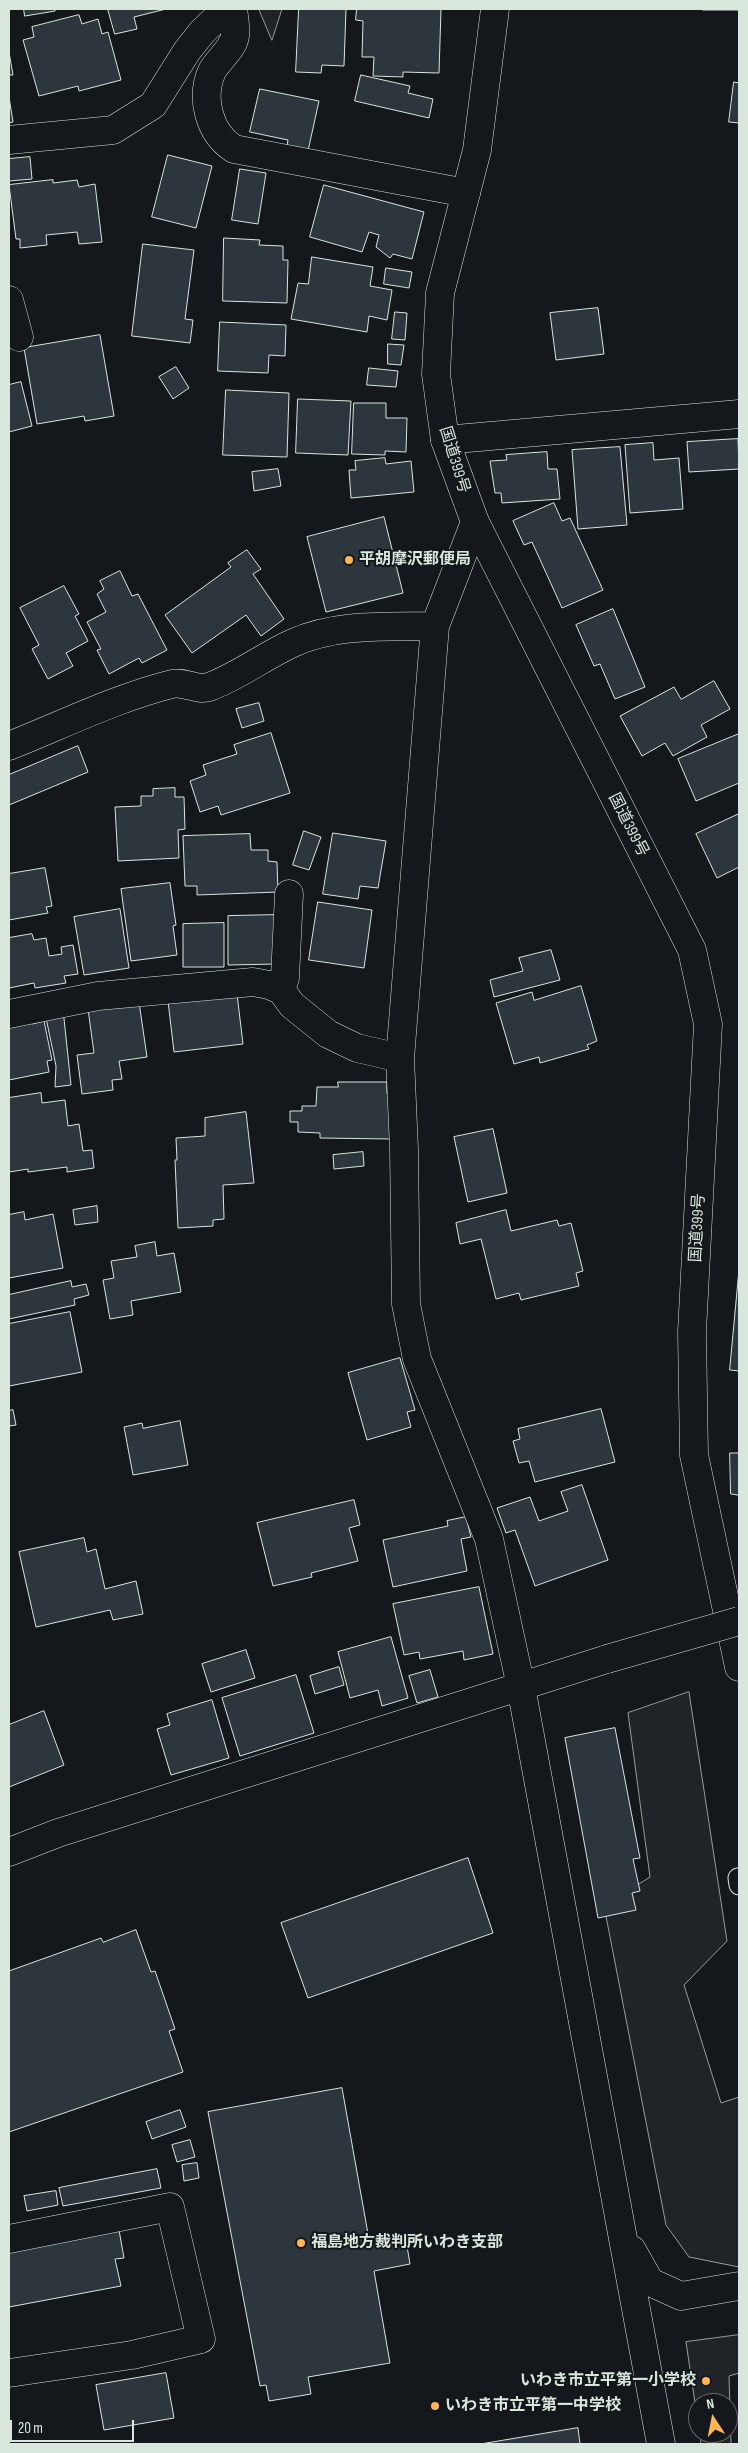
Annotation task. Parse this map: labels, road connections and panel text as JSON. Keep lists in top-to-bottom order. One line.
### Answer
{"streets":{"main road":["国道399号"]},"places":["平胡摩沢郵便局","福島地方裁判所いわき支部","いわき市立平第一小学校","いわき市立平第一中学校"],"scale_bar":"20 m","north":"top"}
